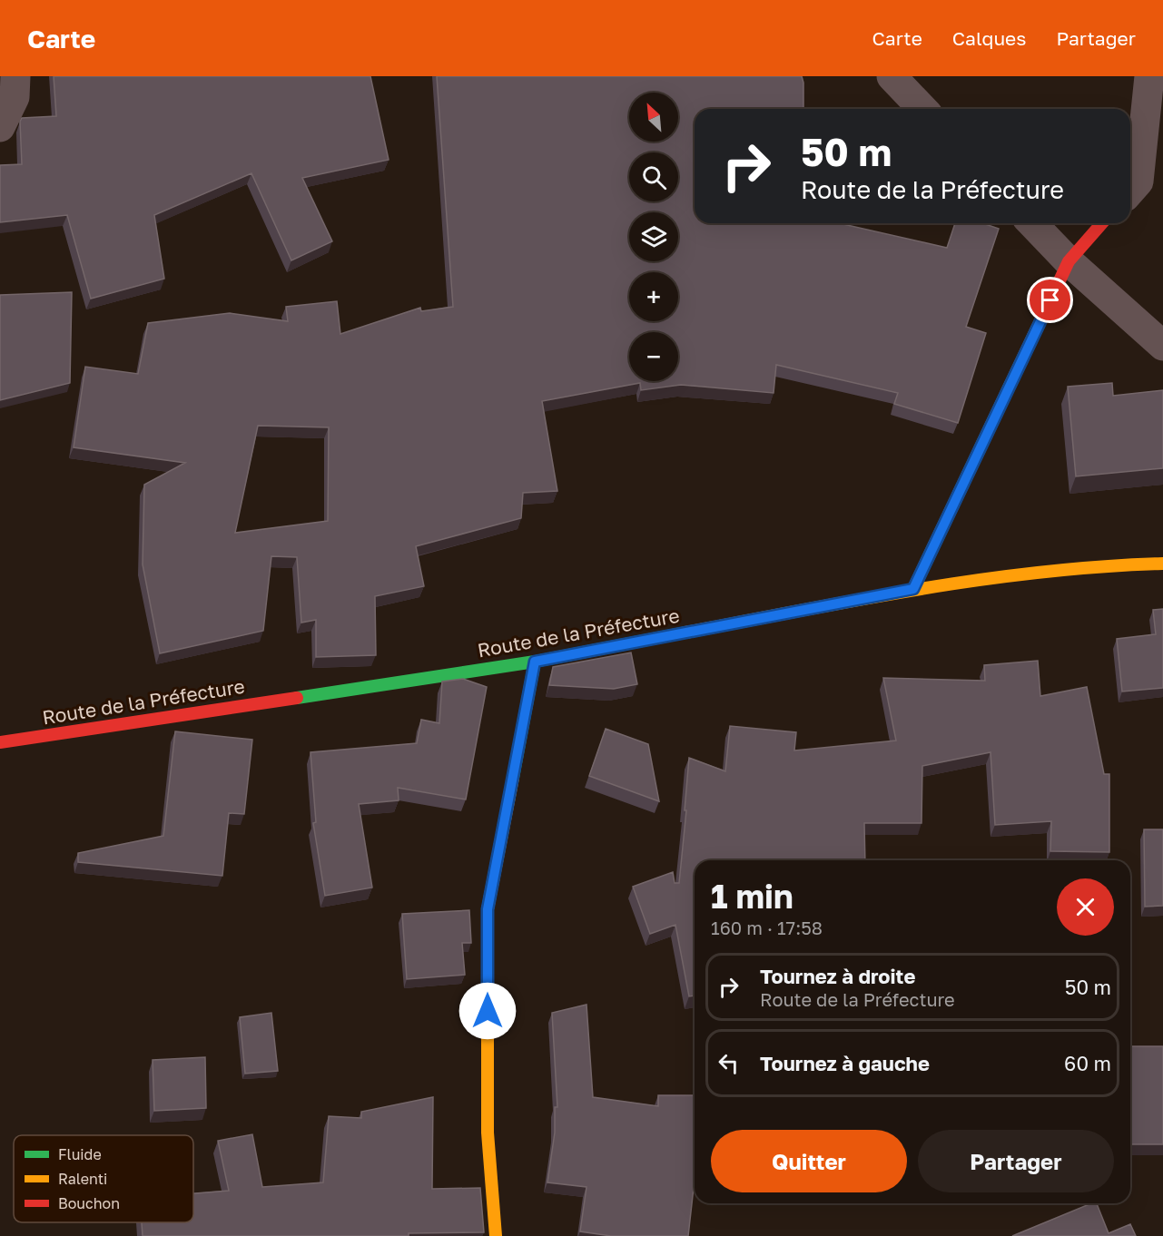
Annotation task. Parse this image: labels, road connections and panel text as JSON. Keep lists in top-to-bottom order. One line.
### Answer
{"streets":{"street":["Route de la Préfecture"]},"legend":["Fluide","Ralenti","Bouchon"],"north":"top left","page":{"header":"Carte","nav":["Carte","Calques","Partager"],"map_buttons":["+","−"],"turn":["50 m","Route de la Préfecture"],"heading":["1 min","160 m · 17:58"],"list":[{"name":"Tournez à droite","note":"Route de la Préfecture","value":"50 m"},{"name":"Tournez à gauche","value":"60 m"}],"buttons":["Quitter","Partager"]}}
